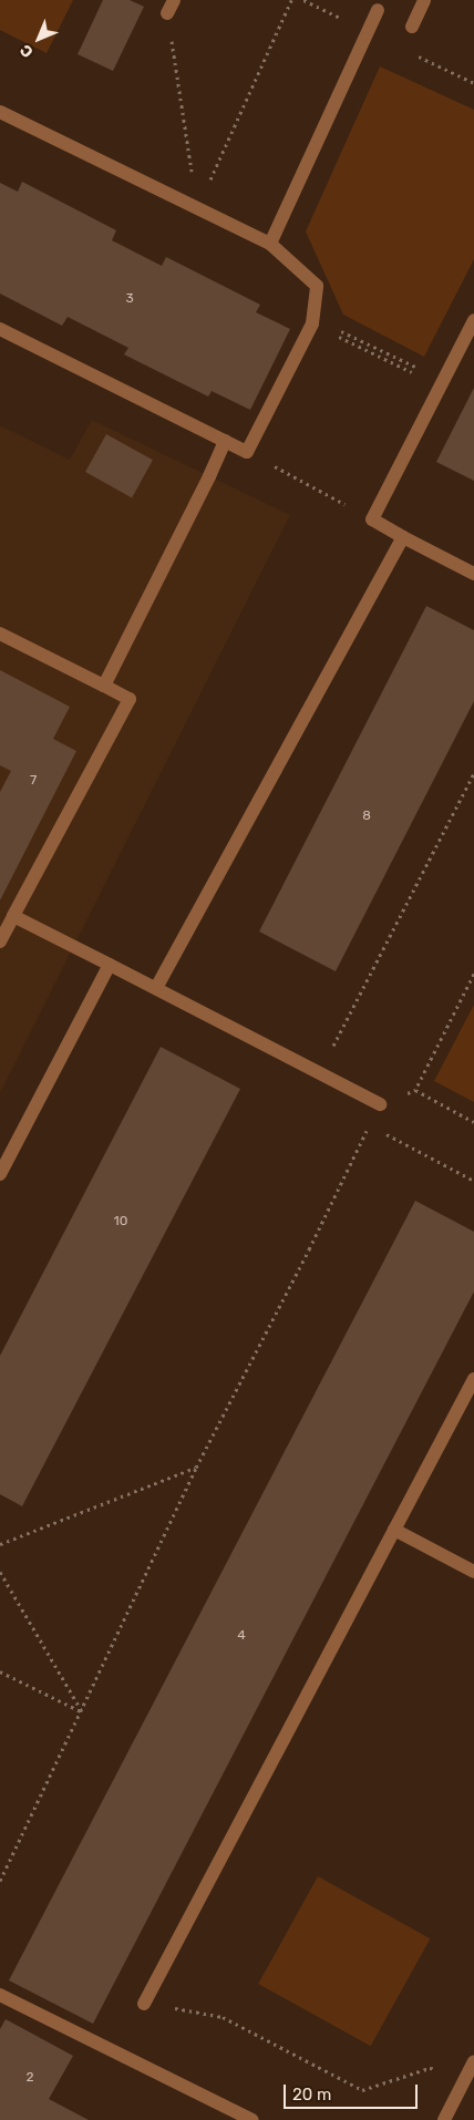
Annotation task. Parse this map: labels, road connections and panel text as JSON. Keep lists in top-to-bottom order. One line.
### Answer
{"house_numbers":["3","7","8","10","4","2"],"scale_bar":"20 m","north":"bottom left"}
